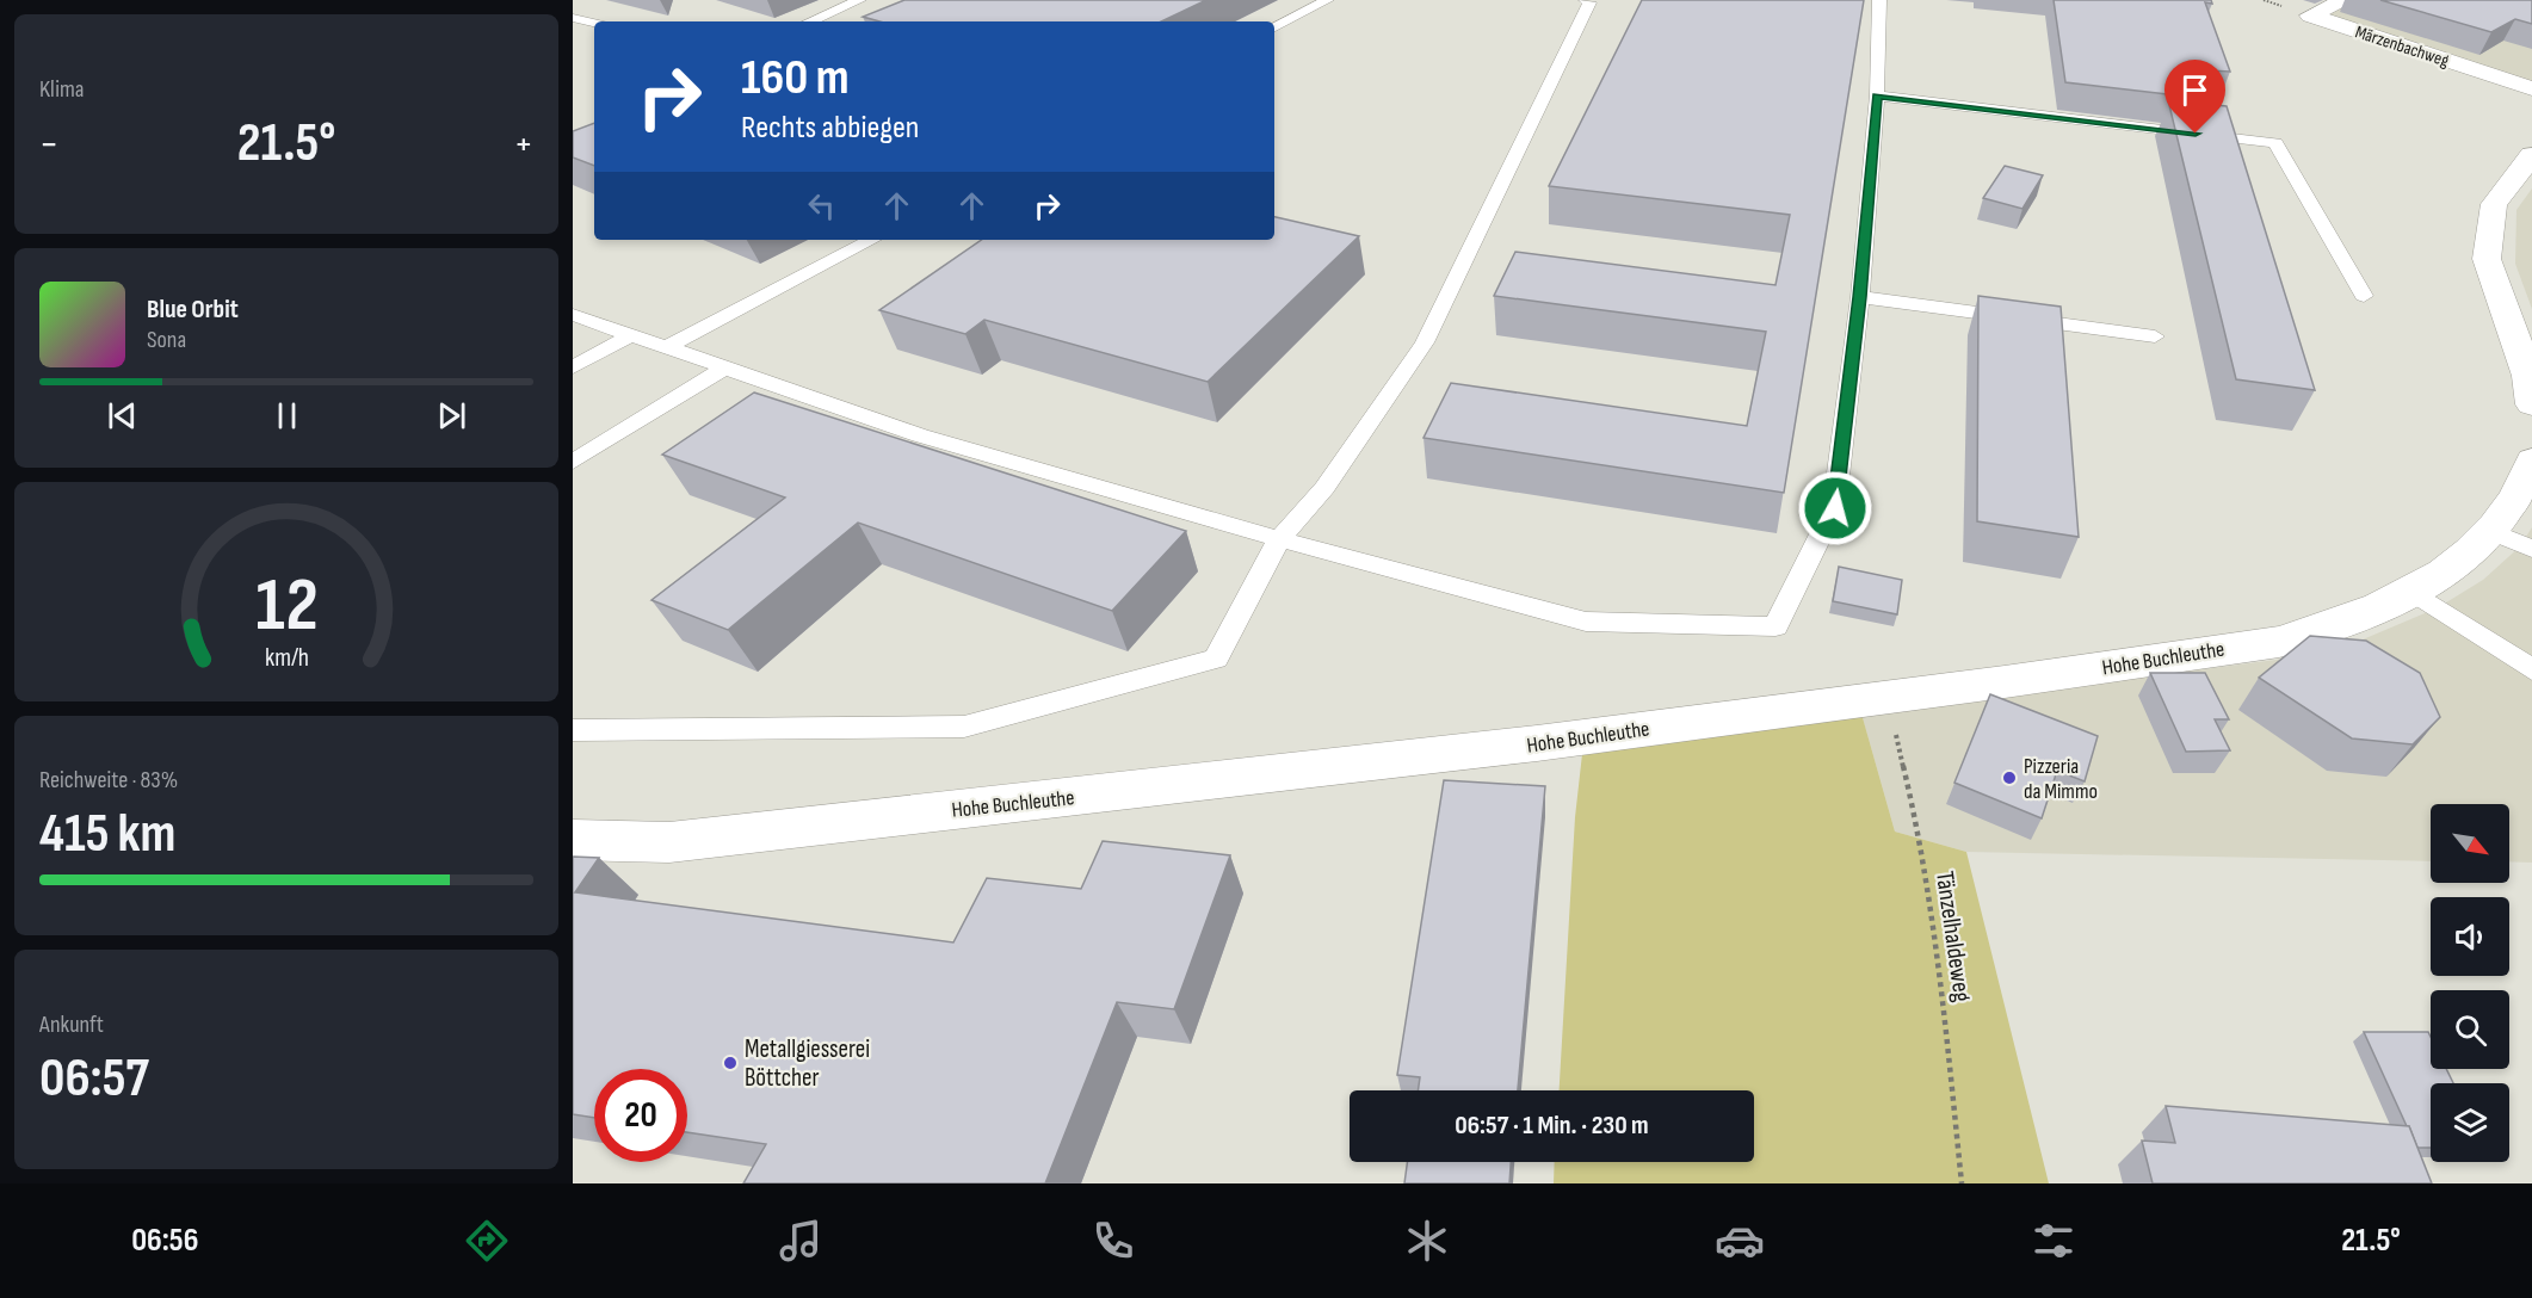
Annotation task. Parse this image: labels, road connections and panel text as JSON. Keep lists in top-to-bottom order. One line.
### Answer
{"streets":{"street":["Märzenbachweg","Hohe Buchleuthe"],"path":["Tänzelhaldeweg"]},"crossings":[["Hohe Buchleuthe","Tänzelhaldeweg"]],"places":["Pizzeria da Mimmo","Metallgiesserei Böttcher"],"north":"bottom right","page":{"tile":["Klima",["Reichweite · 83%","415 km"],["Ankunft","06:57"]],"turn":["160 m","Rechts abbiegen"],"heat":["−","21.5°","+"],"song":["Blue Orbit","Sona"],"limit":"20","trip":"06:57 · 1 Min. · 230 m","tabs":["06:56","21.5°"],"gauge":["12","km/h"]}}
